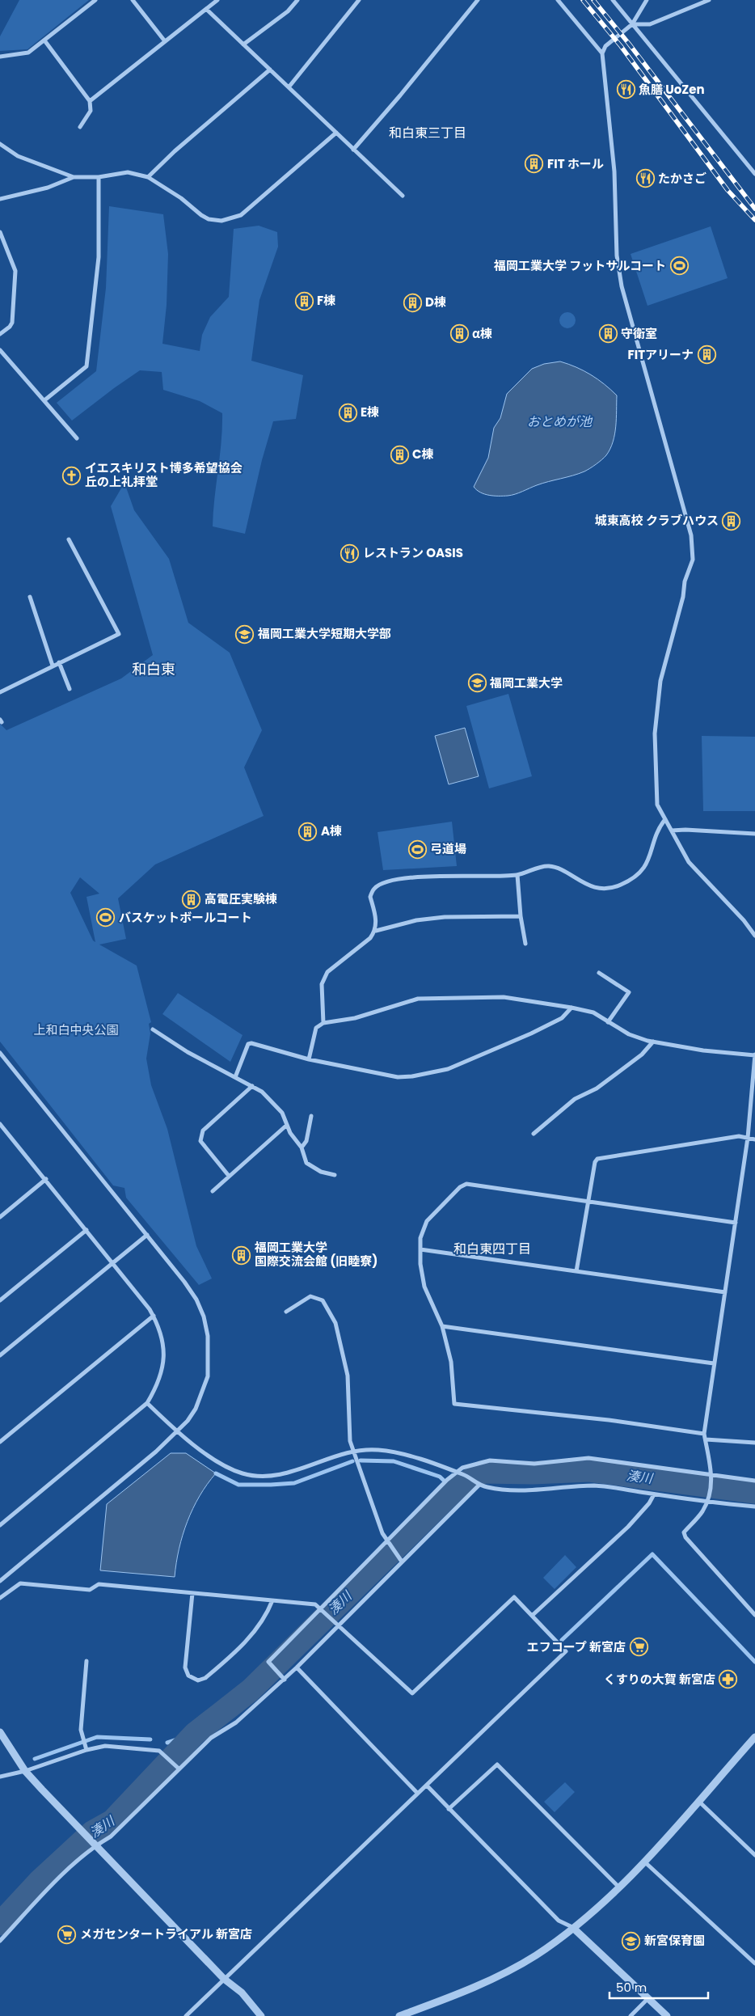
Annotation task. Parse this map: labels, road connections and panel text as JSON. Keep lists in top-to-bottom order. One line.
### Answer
{"districts":["和白東三丁目","和白東","和白東四丁目"],"water":["おとめが池","湊川"],"parks":["上和白中央公園"],"places":{"restaurant":["魚膳 UoZen","たかさご","レストラン OASIS"],"building":["FIT ホール","F棟","D棟","α棟","守衛室","FITアリーナ","E棟","C棟","城東高校 クラブハウス","A棟","高電圧実験棟","福岡工業大学 国際交流会館 (旧睦寮)"],"sports":["福岡工業大学 フットサルコート","弓道場","バスケットボールコート"],"church":["イエスキリスト博多希望協会 丘の上礼拝堂"],"school or university":["福岡工業大学短期大学部","福岡工業大学","新宮保育園"],"supermarket":["エフコープ 新宮店","メガセンタートライアル 新宮店"],"pharmacy":["くすりの大賀 新宮店"]},"scale_bar":"50 m"}
